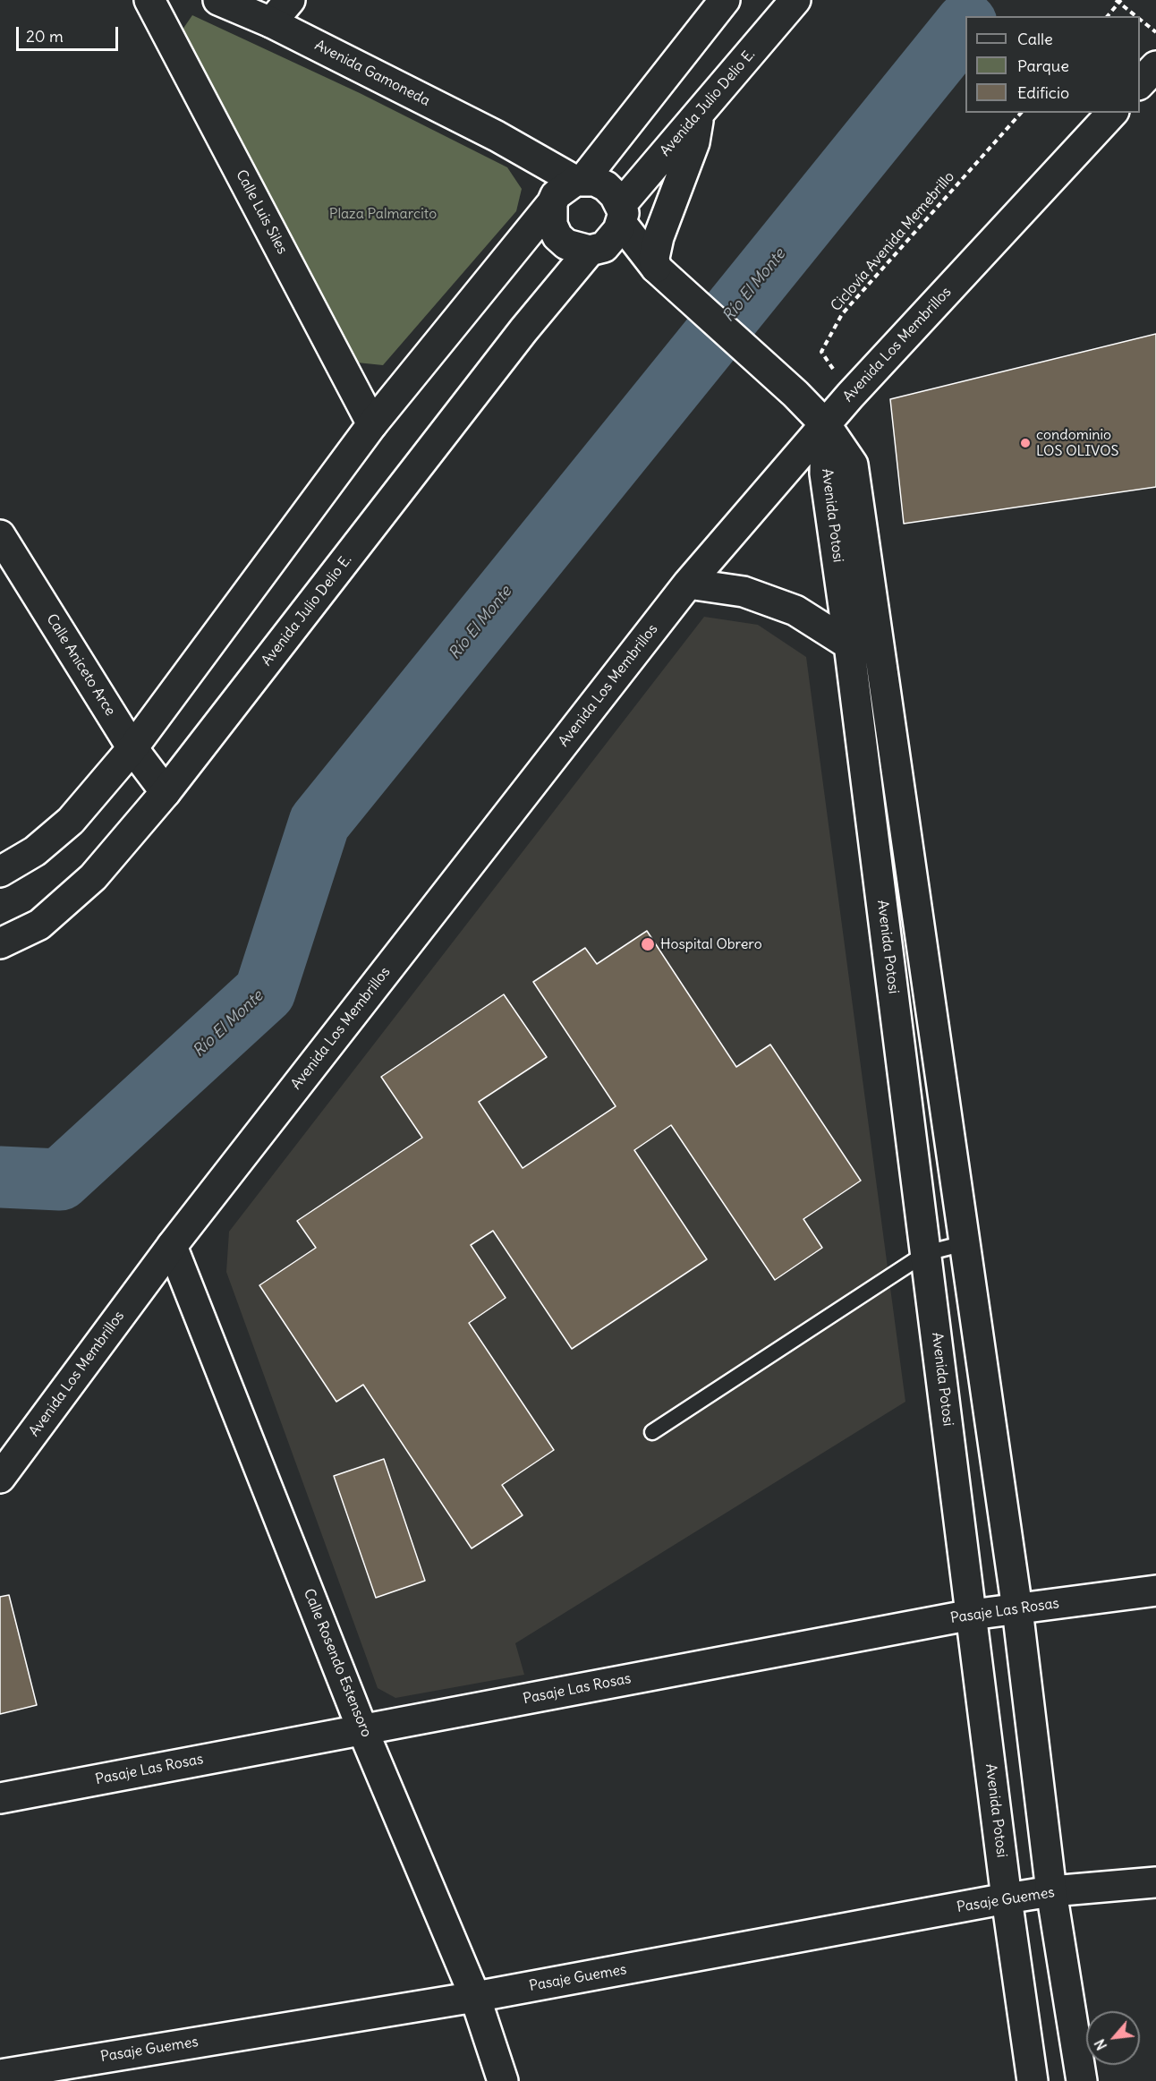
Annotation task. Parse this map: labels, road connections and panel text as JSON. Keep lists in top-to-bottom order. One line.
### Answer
{"streets":{"street":["Avenida Gamoneda","Avenida Julio Delio E.","Calle Luis Siles","Avenida Los Membrillos","Avenida Potosi","Calle Aniceto Arce","Pasaje Las Rosas","Calle Rosendo Estensoro","Pasaje Guemes"],"path":["Ciclovía Avenida Memebrillo"]},"crossings":[["Avenida Gamoneda","Avenida Julio Delio E."],["Avenida Julio Delio E.","Calle Aniceto Arce"],["Ciclovía Avenida Memebrillo","Avenida Los Membrillos"],["Avenida Los Membrillos","Avenida Potosi"],["Avenida Los Membrillos","Calle Rosendo Estensoro"],["Avenida Potosi","Pasaje Las Rosas"],["Avenida Potosi","Pasaje Guemes"],["Pasaje Las Rosas","Calle Rosendo Estensoro"],["Calle Rosendo Estensoro","Pasaje Guemes"]],"water":["Río El Monte"],"parks":["Plaza Palmarcito"],"places":["condominio LOS OLIVOS","Hospital Obrero"],"legend":["Calle","Parque","Edificio"],"scale_bar":"20 m","north":"bottom left"}
